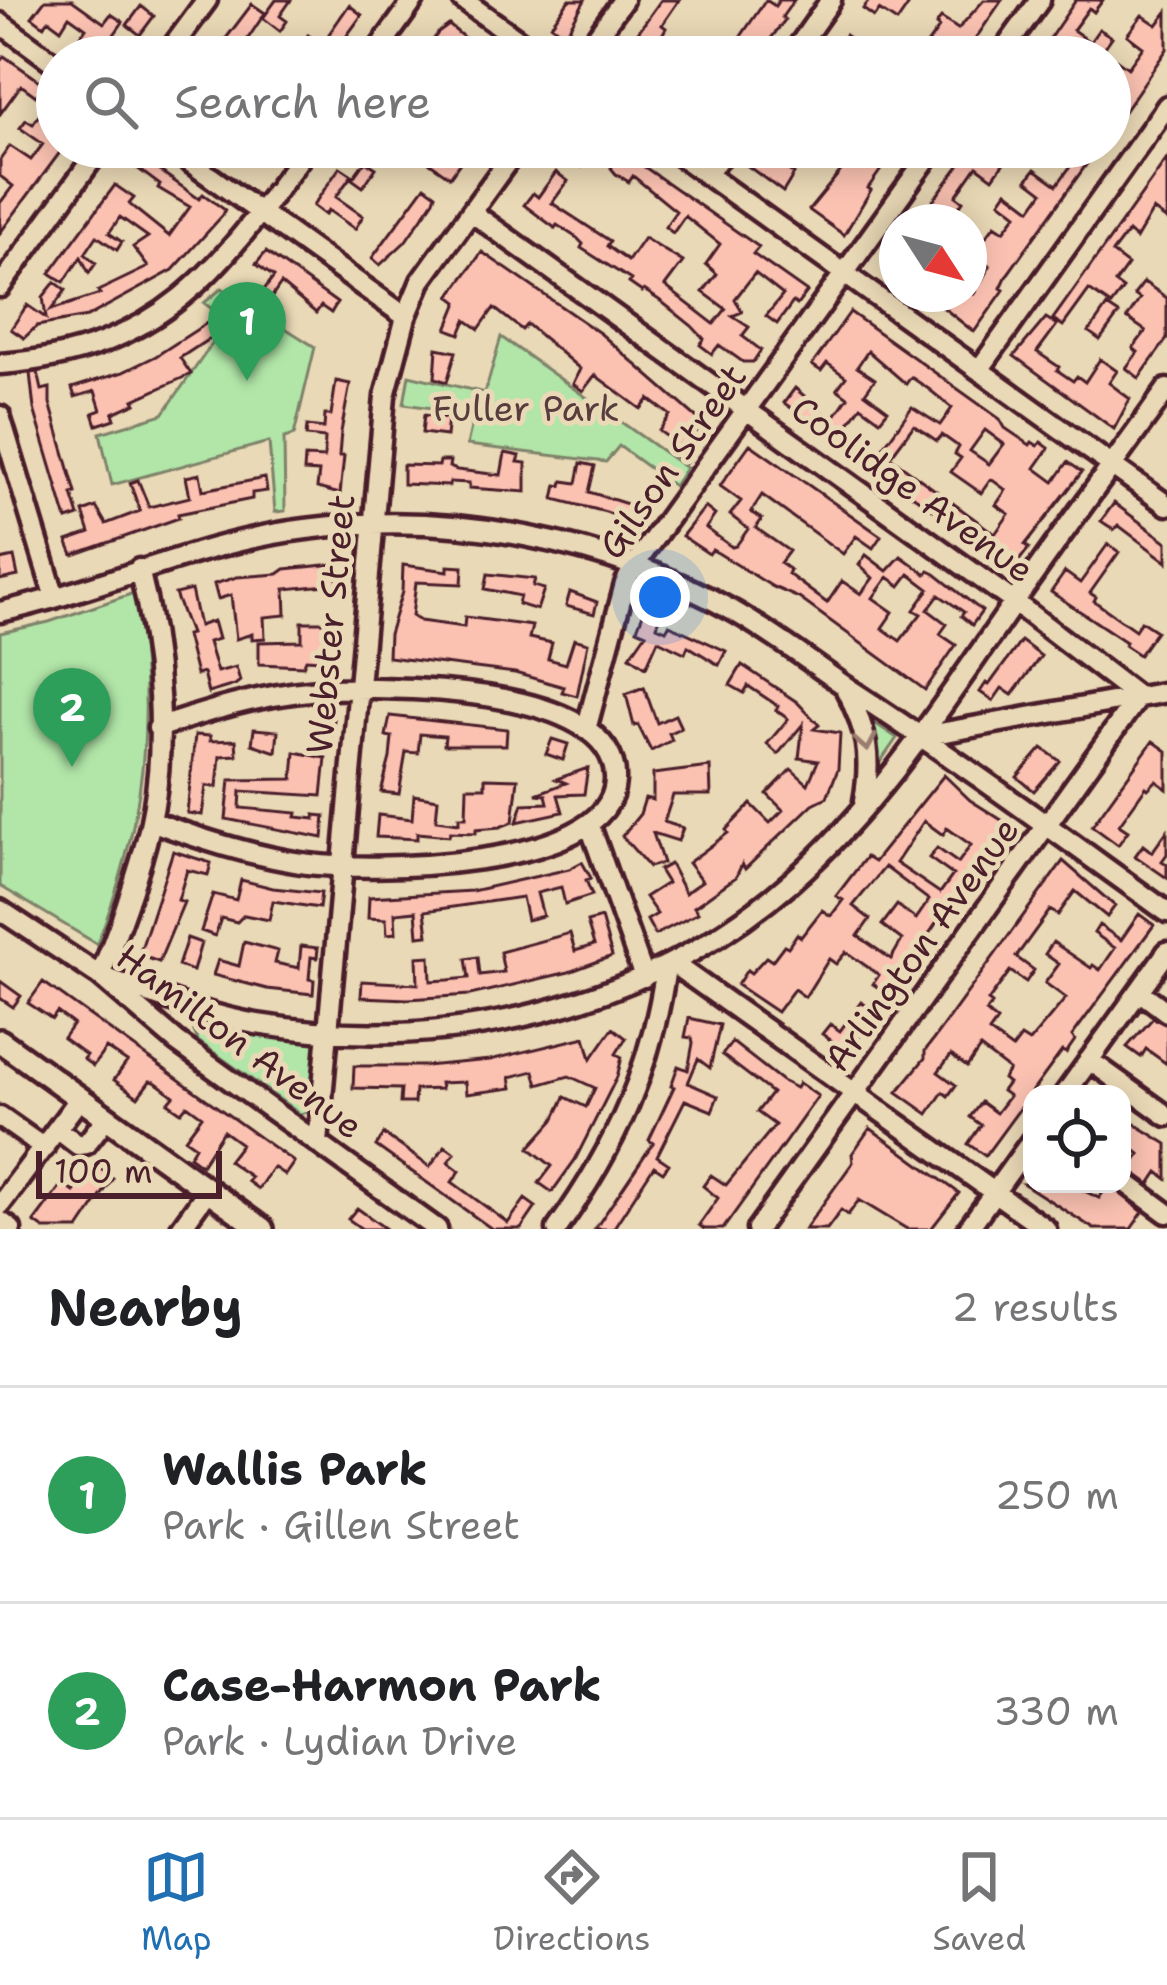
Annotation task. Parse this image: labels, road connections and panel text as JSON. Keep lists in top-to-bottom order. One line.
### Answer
{"streets":{"street":["Gilson Street","Coolidge Avenue","Webster Street","Arlington Avenue","Hamilton Avenue"]},"crossings":[["Gilson Street","Coolidge Avenue"],["Coolidge Avenue","Webster Street"],["Coolidge Avenue","Arlington Avenue"],["Webster Street","Hamilton Avenue"]],"parks":["Fuller Park"],"scale_bar":"100 m","north":"bottom right","page":{"search":"Search here","pins":["1","2"],"scale":"100 m","heading":["Nearby","2 results"],"list":[{"mark":"1","name":"Wallis Park","note":"Park · Gillen Street","value":"250 m"},{"mark":"2","name":"Case-Harmon Park","note":"Park · Lydian Drive","value":"330 m"}],"nav":["Map","Directions","Saved"]}}
